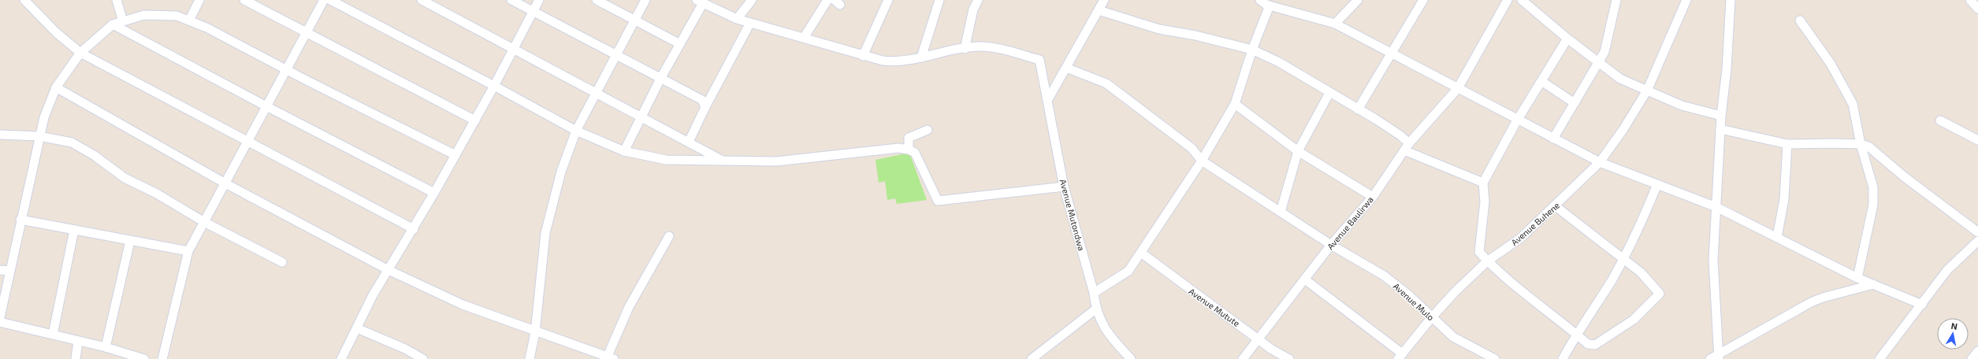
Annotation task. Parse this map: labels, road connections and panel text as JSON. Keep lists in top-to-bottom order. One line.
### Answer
{"streets":{"street":["Avenue Mutondwa","Avenue Baulirwa","Avenue Buhene","Avenue Mulo","Avenue Mutute"]},"crossings":[["Avenue Baulirwa","Avenue Mulo"],["Avenue Baulirwa","Avenue Mutute"],["Avenue Buhene","Avenue Mulo"]],"north":"top"}
